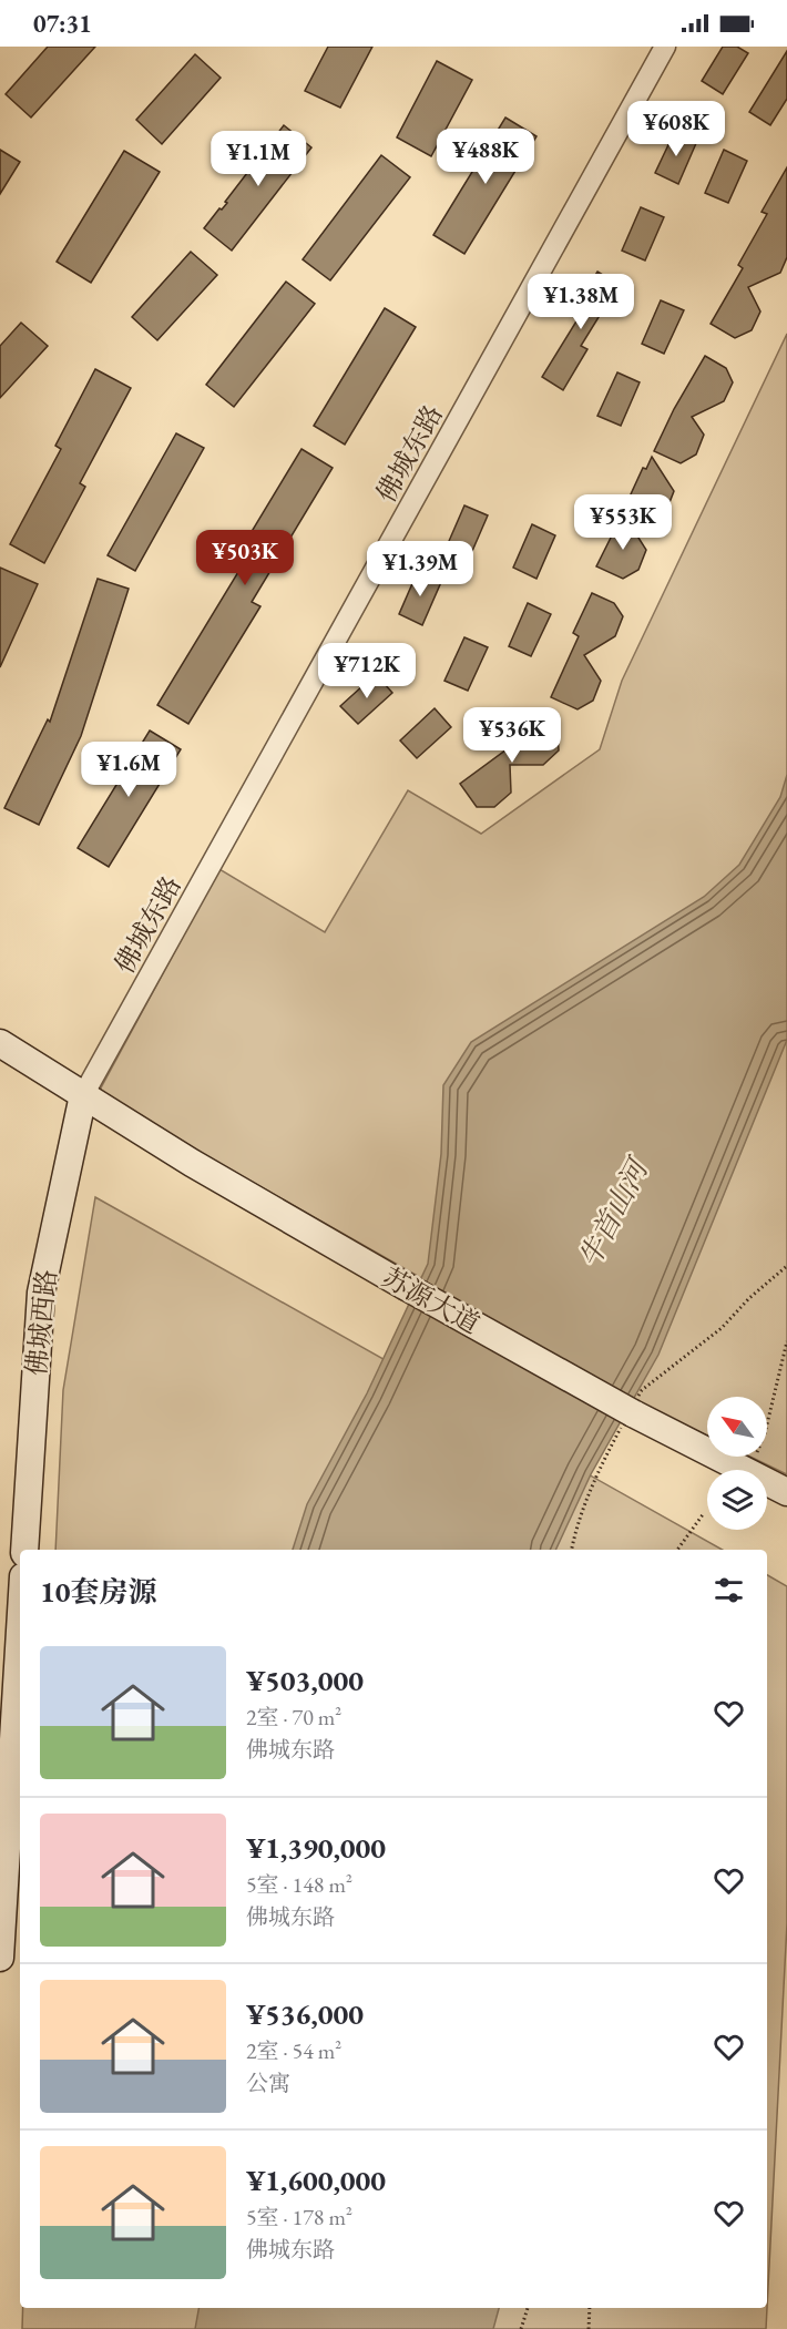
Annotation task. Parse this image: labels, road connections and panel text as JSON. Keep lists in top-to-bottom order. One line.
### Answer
{"streets":{"main road":["苏源大道","佛城西路"],"street":["佛城东路"]},"crossings":[["佛城东路","苏源大道"],["佛城东路","佛城西路"],["苏源大道","佛城西路"]],"water":["牛首山河"],"north":"top left","page":{"status":"07:31","price":["¥608K","¥488K","¥1.1M","¥1.38M","¥553K","¥503K","¥1.39M","¥712K","¥536K","¥1.6M"],"heading":"10套房源","list":[{"name":"¥503,000","note":"2室 · 70 m² · 佛城东路"},{"name":"¥1,390,000","note":"5室 · 148 m² · 佛城东路"},{"name":"¥536,000","note":"2室 · 54 m² · 公寓"},{"name":"¥1,600,000","note":"5室 · 178 m² · 佛城东路"}]}}
